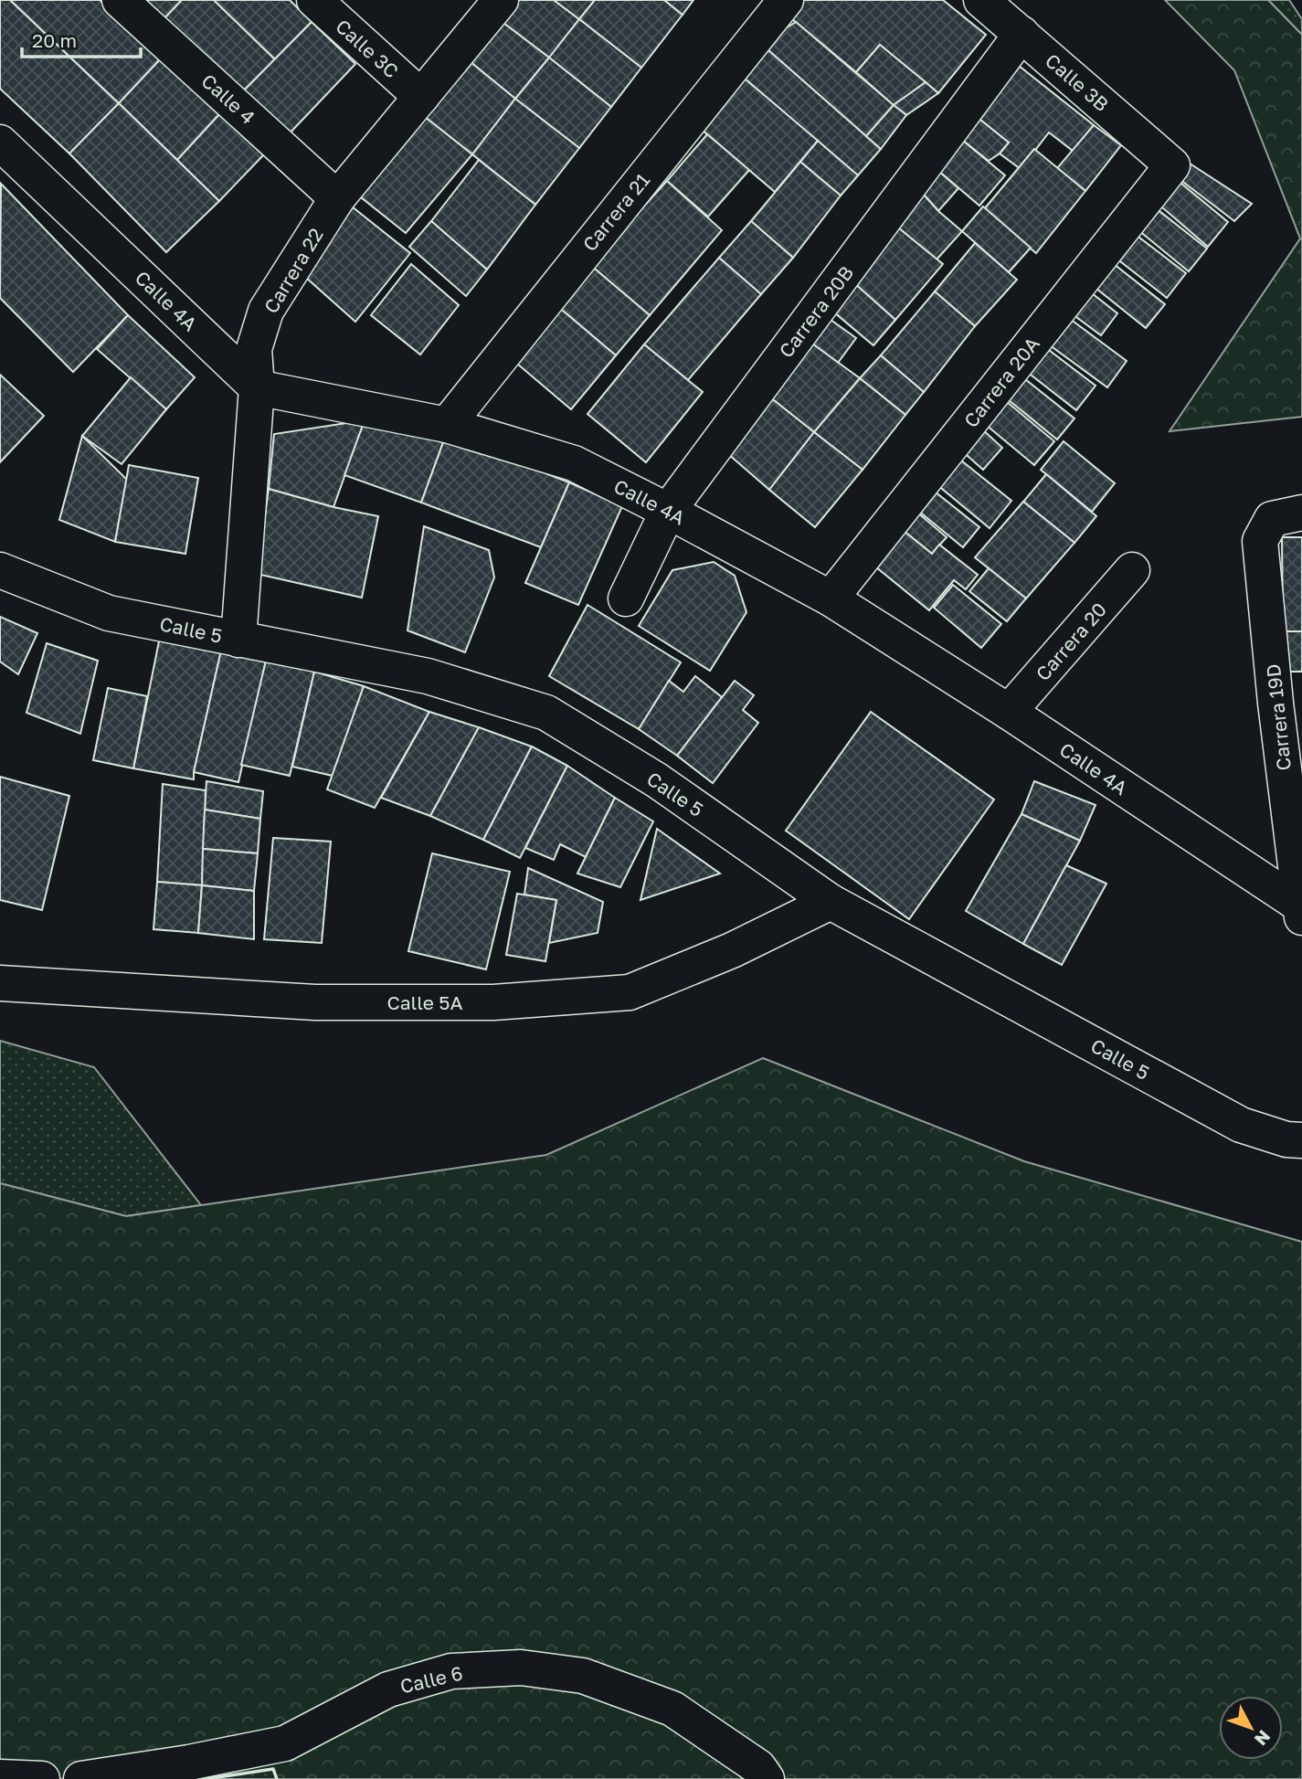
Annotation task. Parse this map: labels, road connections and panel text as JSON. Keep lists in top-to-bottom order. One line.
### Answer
{"streets":{"street":["Calle 3C","Calle 3B","Calle 4","Carrera 21","Carrera 22","Calle 4A","Carrera 20B","Carrera 20A","Calle 5","Carrera 20","Carrera 19D","Calle 5A","Calle 6"]},"crossings":[["Calle 3C","Carrera 22"],["Calle 3B","Carrera 20B"],["Calle 3B","Carrera 20A"],["Calle 4","Carrera 22"],["Carrera 21","Calle 4A"],["Carrera 22","Calle 4A"],["Carrera 22","Calle 5"],["Calle 4A","Carrera 20B"],["Calle 4A","Carrera 20A"],["Calle 4A","Carrera 20"],["Calle 4A","Carrera 19D"],["Calle 5","Calle 5A"]],"scale_bar":"20 m","north":"bottom right"}
